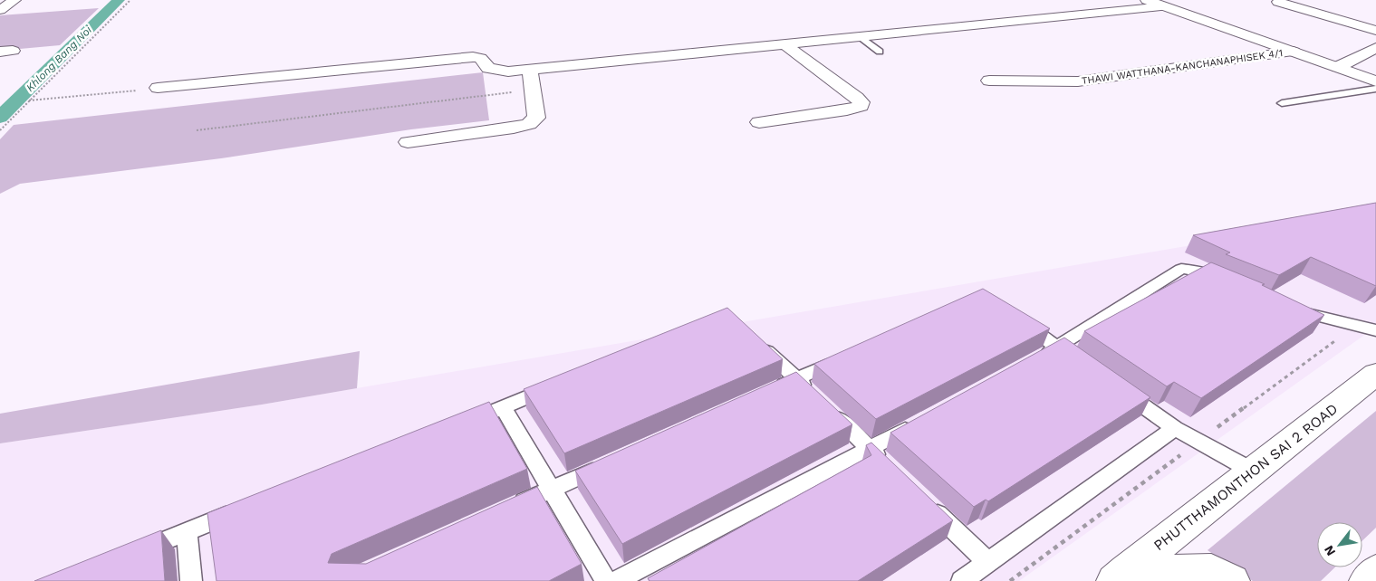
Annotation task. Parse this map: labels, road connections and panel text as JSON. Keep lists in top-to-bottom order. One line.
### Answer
{"streets":{"street":["THAWI WATTHANA-KANCHANAPHISEK 4/1","PHUTTHAMONTHON SAI 2 ROAD"]},"water":["Khlong Bang Noi"],"north":"bottom left"}
